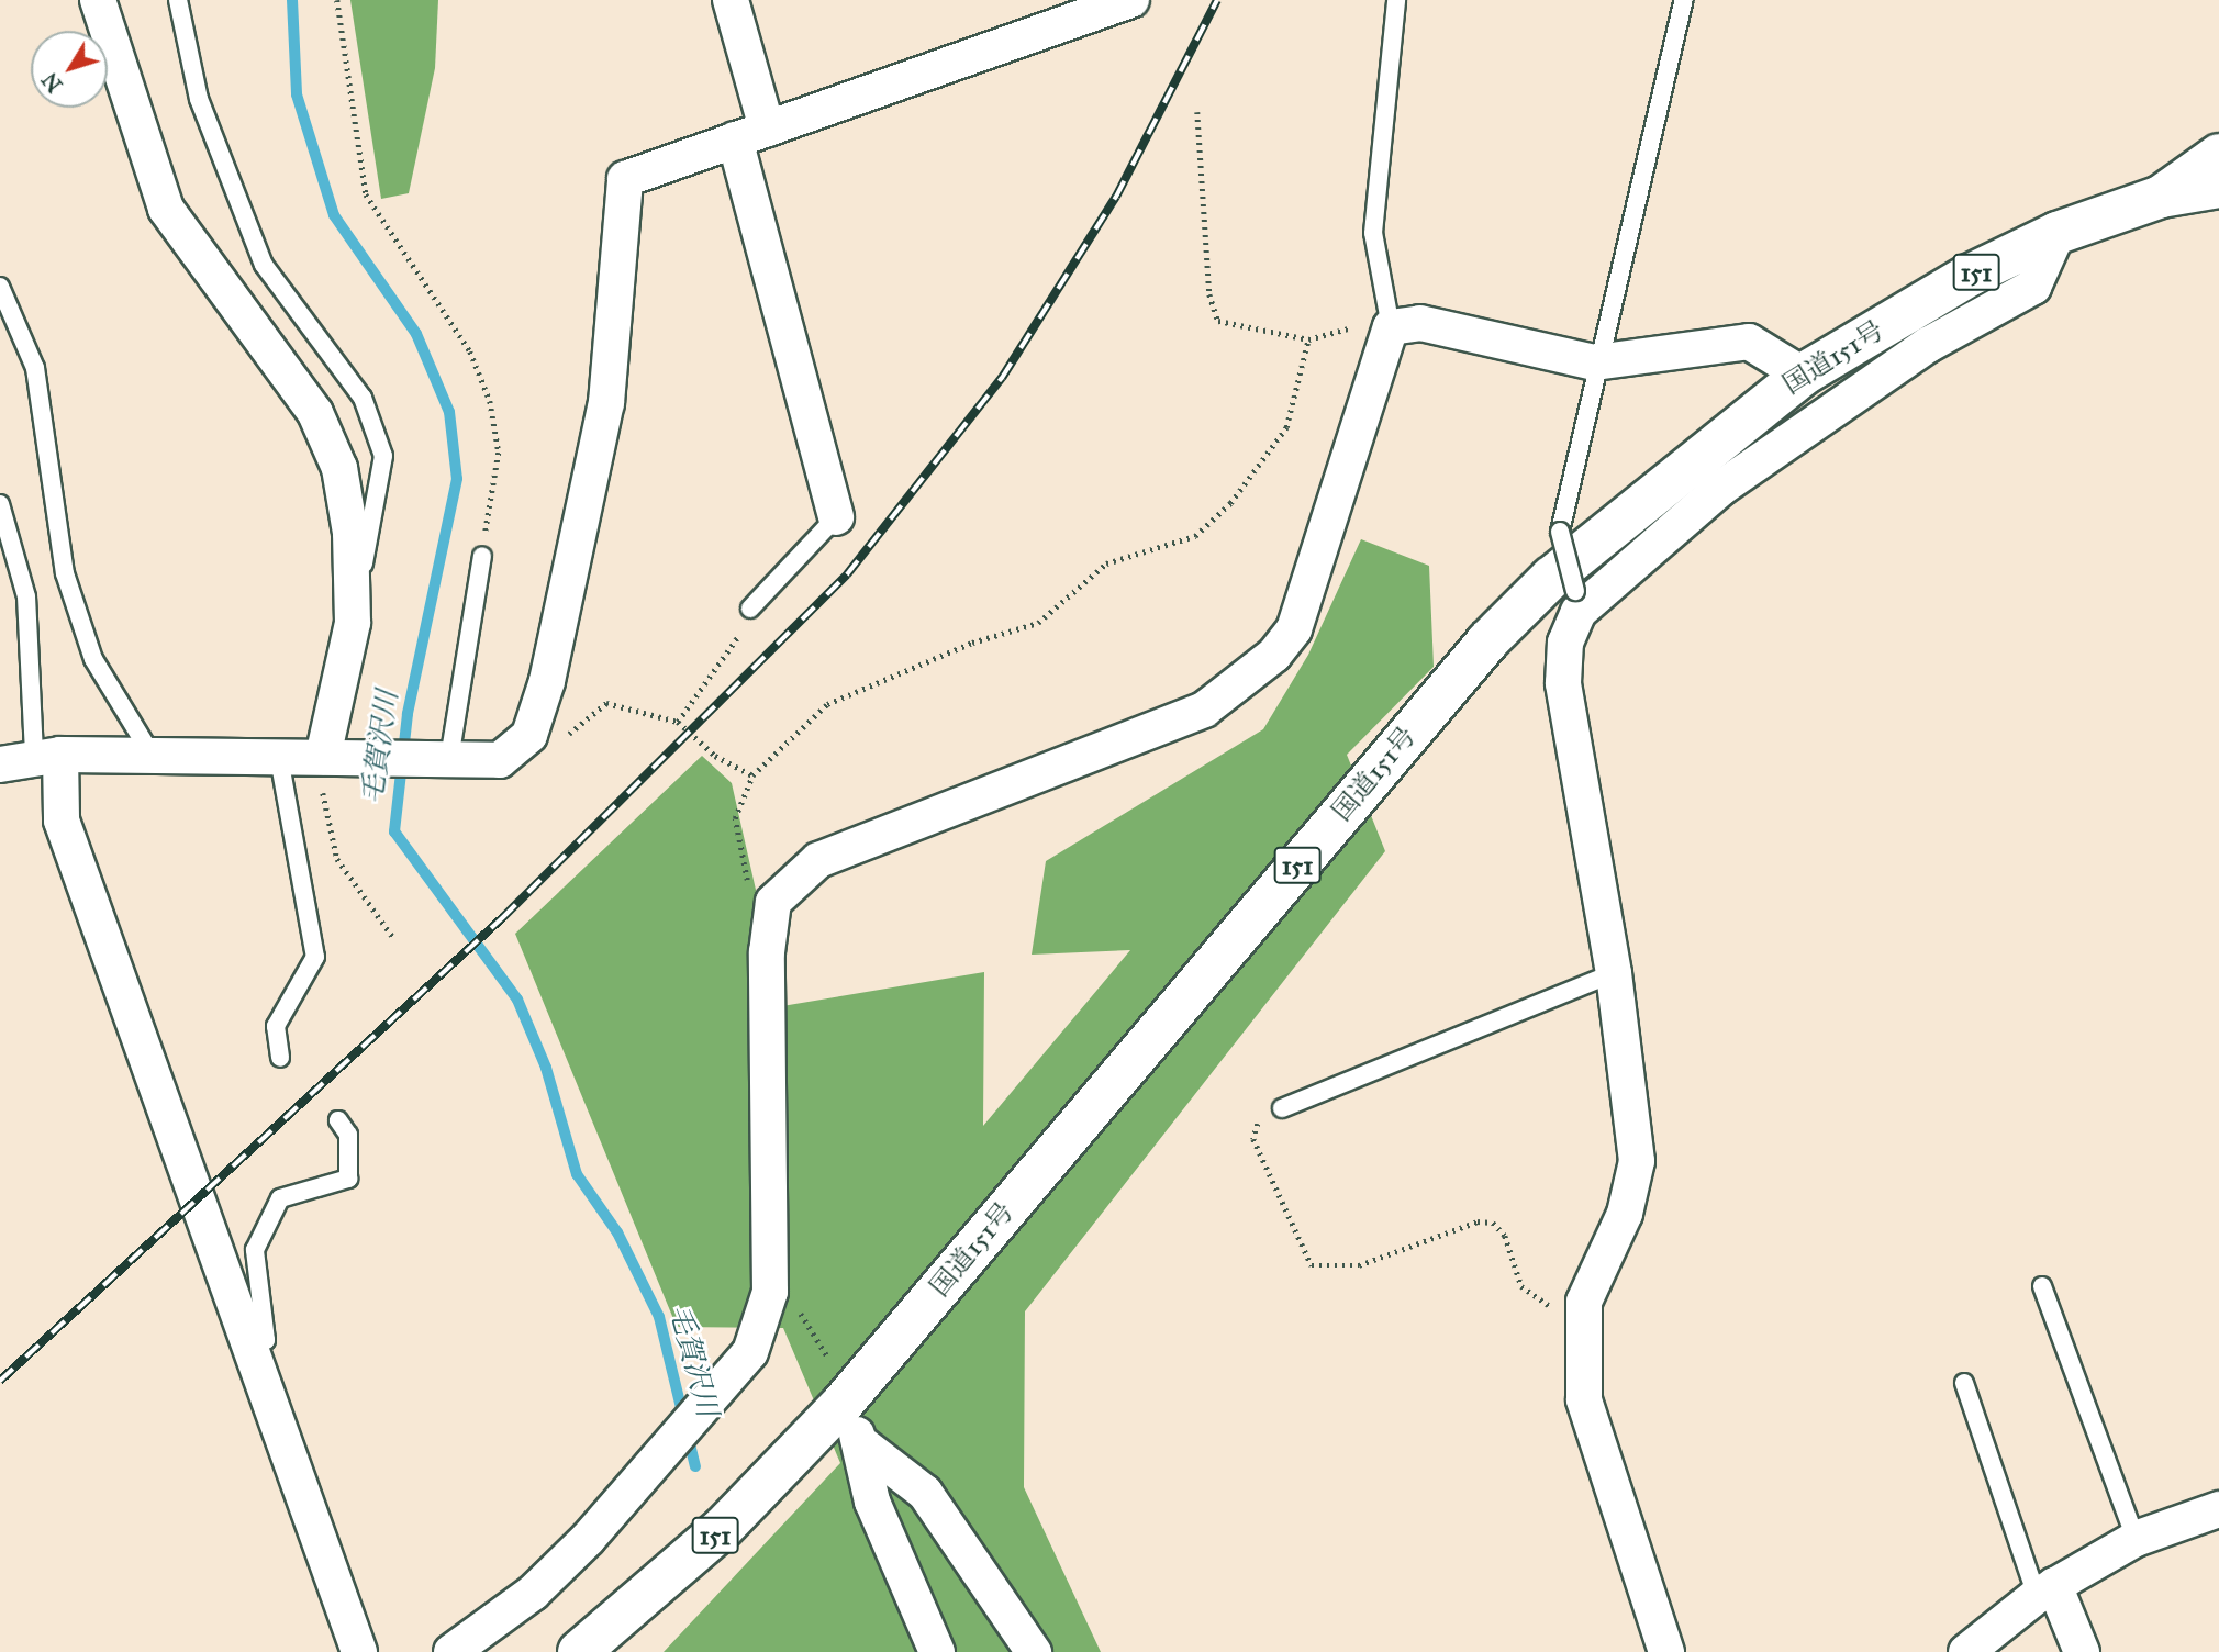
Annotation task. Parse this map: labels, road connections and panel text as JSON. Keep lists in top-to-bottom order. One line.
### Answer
{"streets":{"main road":["151","国道151号"]},"water":["毛賀沢川"],"north":"bottom left"}
